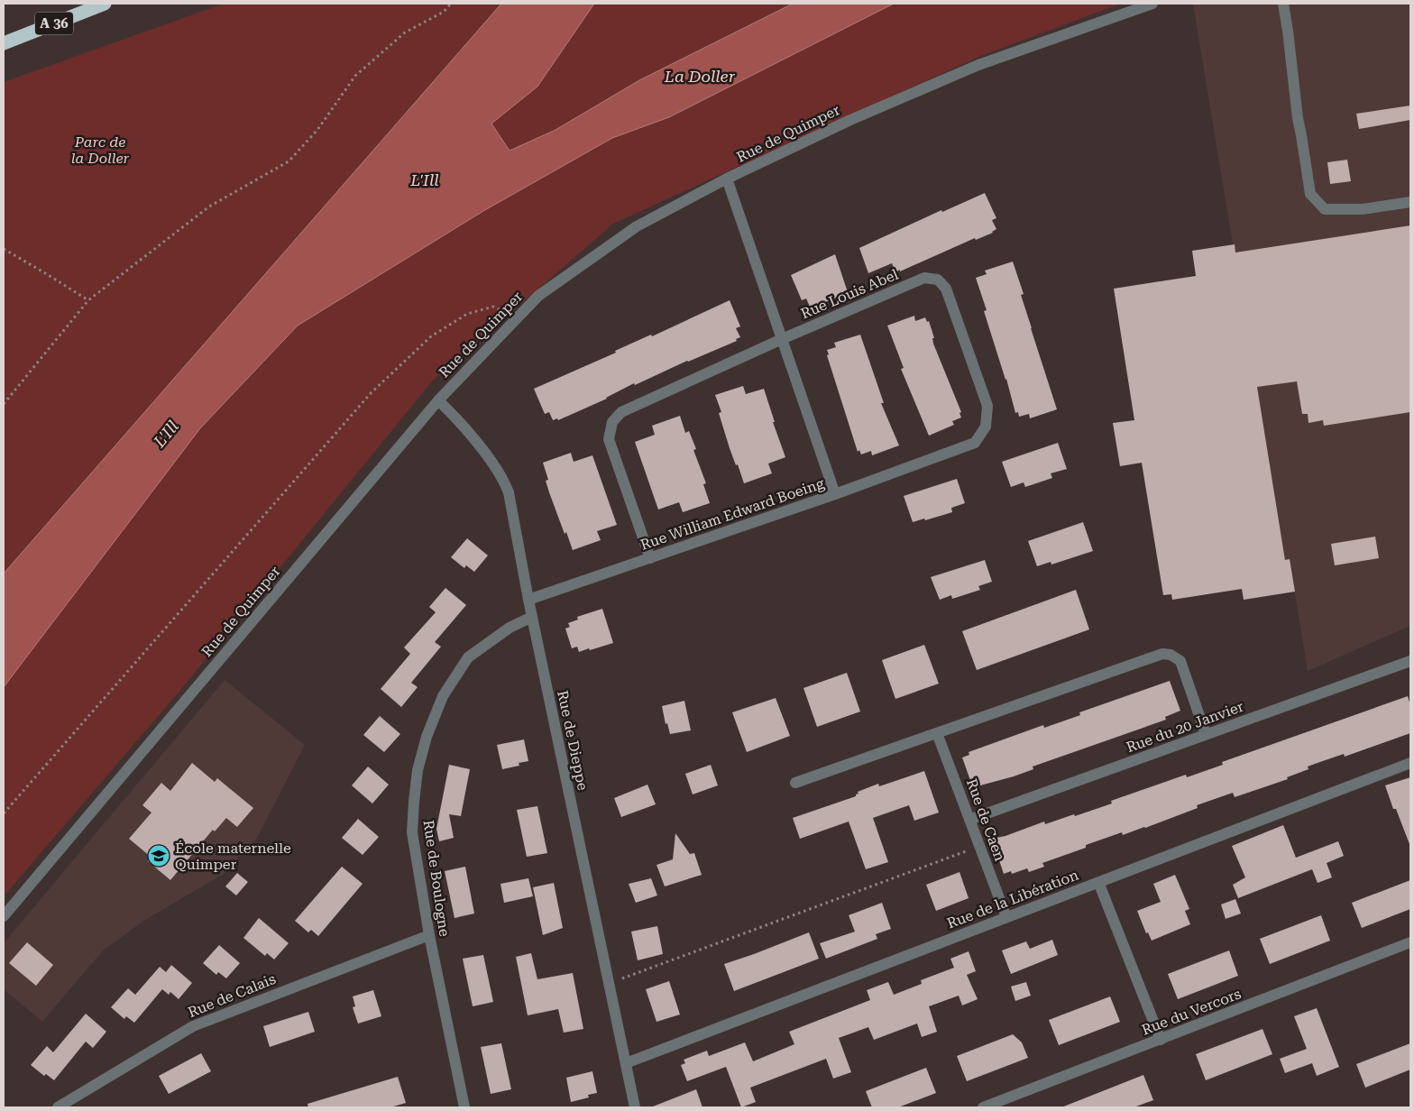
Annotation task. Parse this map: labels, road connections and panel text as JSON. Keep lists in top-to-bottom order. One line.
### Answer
{"streets":{"highway":["A 36"],"street":["Rue de Quimper","Rue Louis Abel","Rue William Edward Boeing","Rue du 20 Janvier","Rue de Dieppe","Rue de Caen","Rue de Boulogne","Rue de la Libération","Rue de Calais","Rue du Vercors"]},"crossings":[["Rue de Quimper","Rue William Edward Boeing"],["Rue de Quimper","Rue de Dieppe"],["Rue Louis Abel","Rue William Edward Boeing"],["Rue William Edward Boeing","Rue de Dieppe"],["Rue du 20 Janvier","Rue de Caen"],["Rue de Dieppe","Rue de Boulogne"],["Rue de Dieppe","Rue de la Libération"],["Rue de Caen","Rue de la Libération"],["Rue de Boulogne","Rue de Calais"]],"water":["La Doller","L'Ill"],"parks":["Parc de la Doller"],"places":{"school or university":["École maternelle Quimper"]}}
